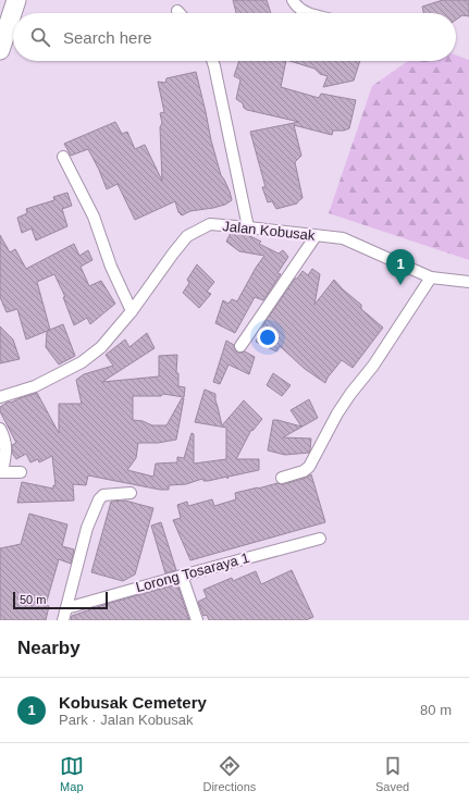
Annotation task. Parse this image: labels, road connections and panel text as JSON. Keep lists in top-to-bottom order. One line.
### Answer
{"streets":{"street":["Jalan Kobusak","Lorong Tosaraya 1"]},"scale_bar":"50 m","page":{"search":"Search here","pins":"1","scale":"50 m","heading":"Nearby","list":[{"mark":"1","name":"Kobusak Cemetery","note":"Park · Jalan Kobusak","value":"80 m"}],"nav":["Map","Directions","Saved"]}}
